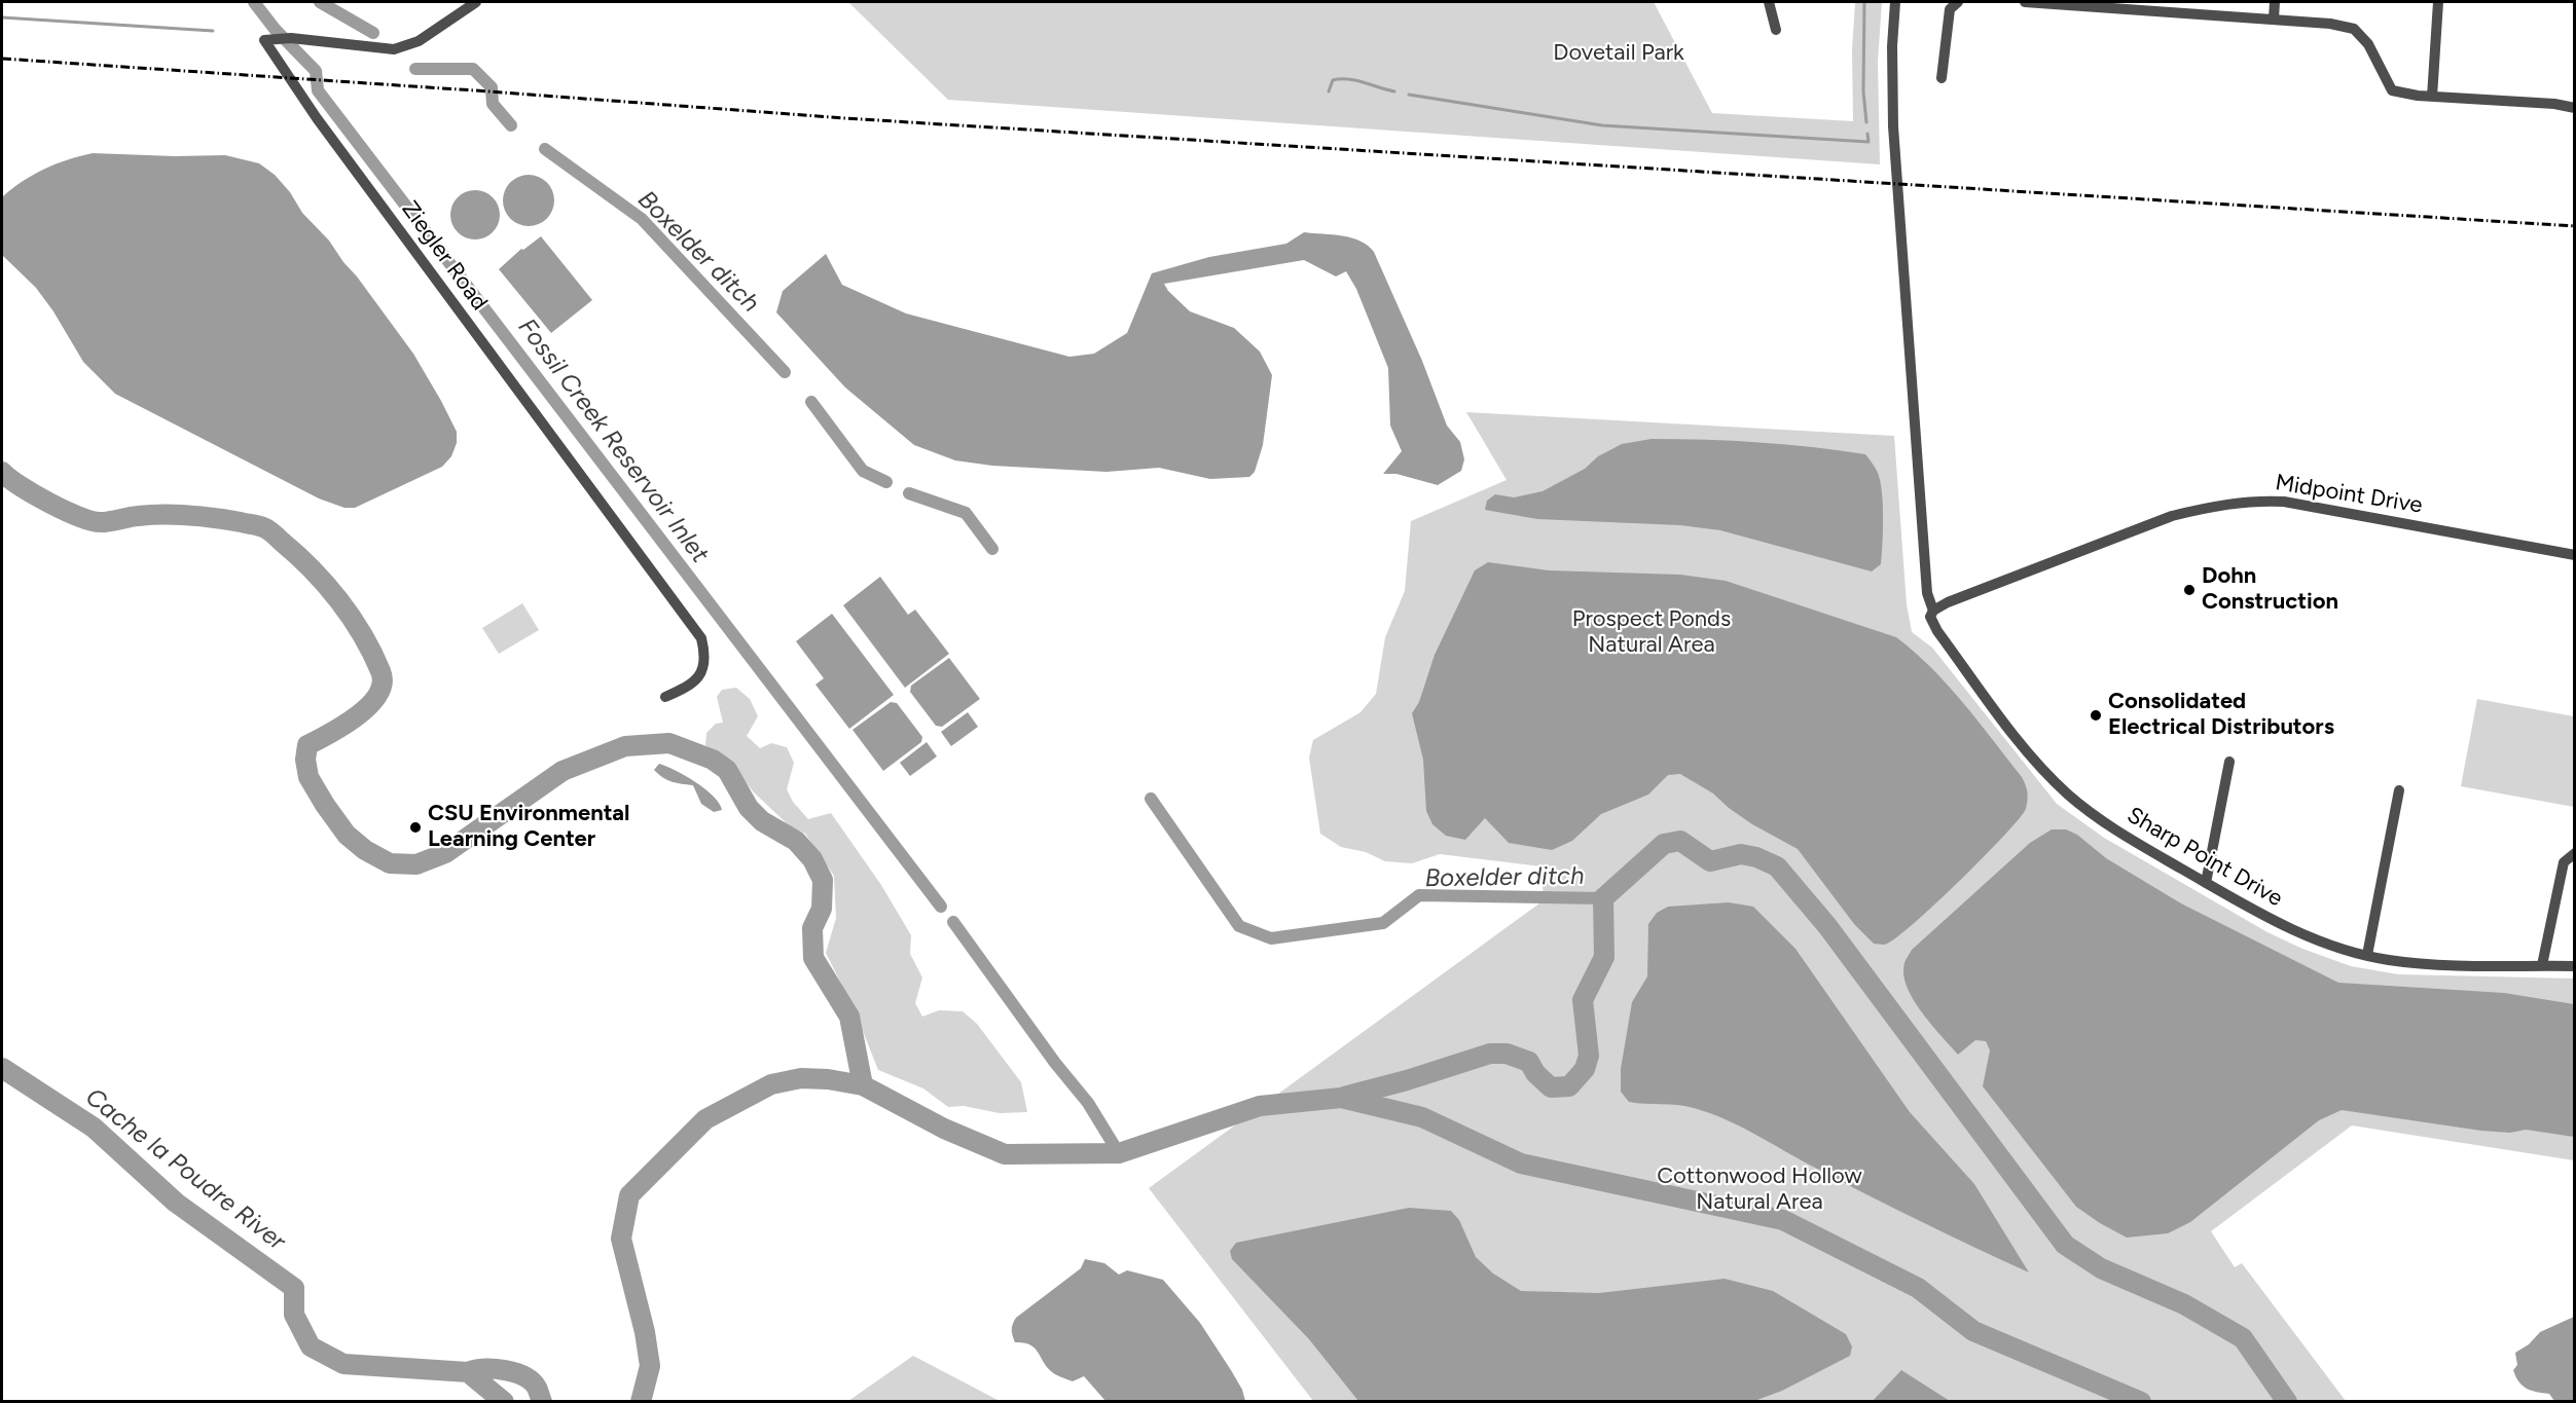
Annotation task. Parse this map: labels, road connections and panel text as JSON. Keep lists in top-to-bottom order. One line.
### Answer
{"streets":{"street":["Ziegler Road","Midpoint Drive","Sharp Point Drive"]},"crossings":[["Midpoint Drive","Sharp Point Drive"]],"water":["Boxelder ditch","Fossil Creek Reservoir Inlet","Cache la Poudre River"],"parks":["Dovetail Park","Prospect Ponds Natural Area","Cottonwood Hollow Natural Area"],"places":["Dohn Construction","Consolidated Electrical Distributors","CSU Environmental Learning Center"]}
